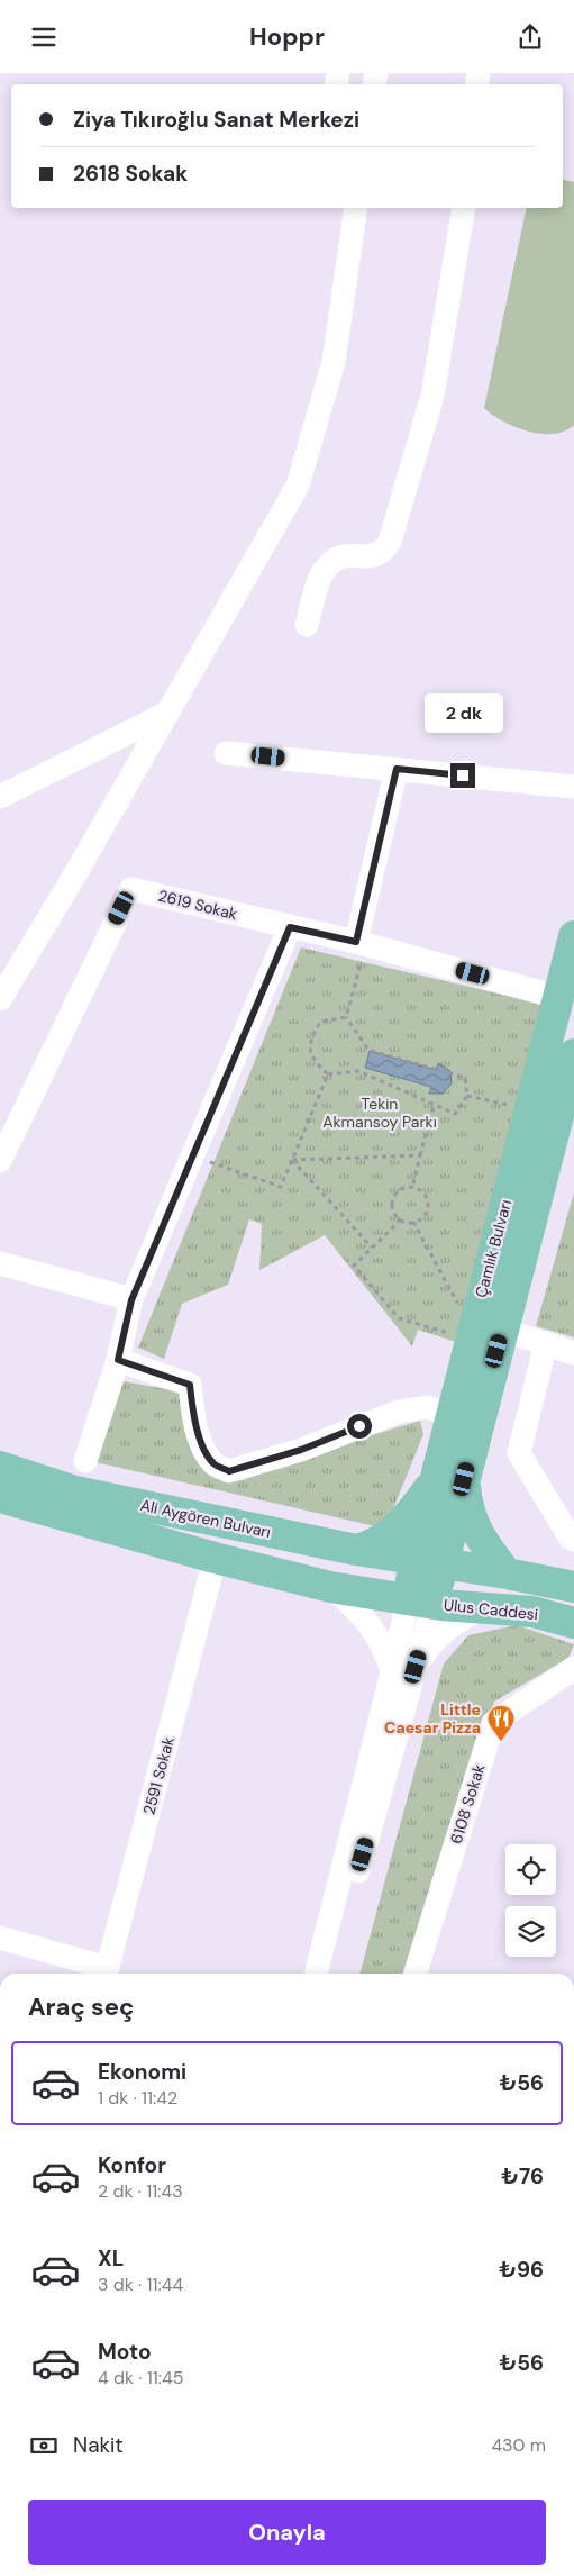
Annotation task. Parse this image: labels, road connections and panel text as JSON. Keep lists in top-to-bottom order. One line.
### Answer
{"streets":{"main road":["Çamlık Bulvarı","Ali Aygören Bulvarı","Ulus Caddesi"],"street":["2619 Sokak","2591 Sokak","6108 Sokak"]},"crossings":[["2619 Sokak","Çamlık Bulvarı"],["Çamlık Bulvarı","Ali Aygören Bulvarı"],["Çamlık Bulvarı","Ulus Caddesi"],["Ali Aygören Bulvarı","Ulus Caddesi"]],"parks":["Tekin Akmansoy Parkı"],"places":{"restaurant":["Little Caesar Pizza"]},"page":{"header":"Hoppr","banner":["Ziya Tıkıroğlu Sanat Merkezi","2618 Sokak"],"bubble":"2 dk","heading":"Araç seç","list":[{"name":"Ekonomi","note":"1 dk · 11:42","value":"₺56"},{"name":"Konfor","note":"2 dk · 11:43","value":"₺76"},{"name":"XL","note":"3 dk · 11:44","value":"₺96"},{"name":"Moto","note":"4 dk · 11:45","value":"₺56"}],"pay":["Nakit","430 m"],"buttons":"Onayla"}}
